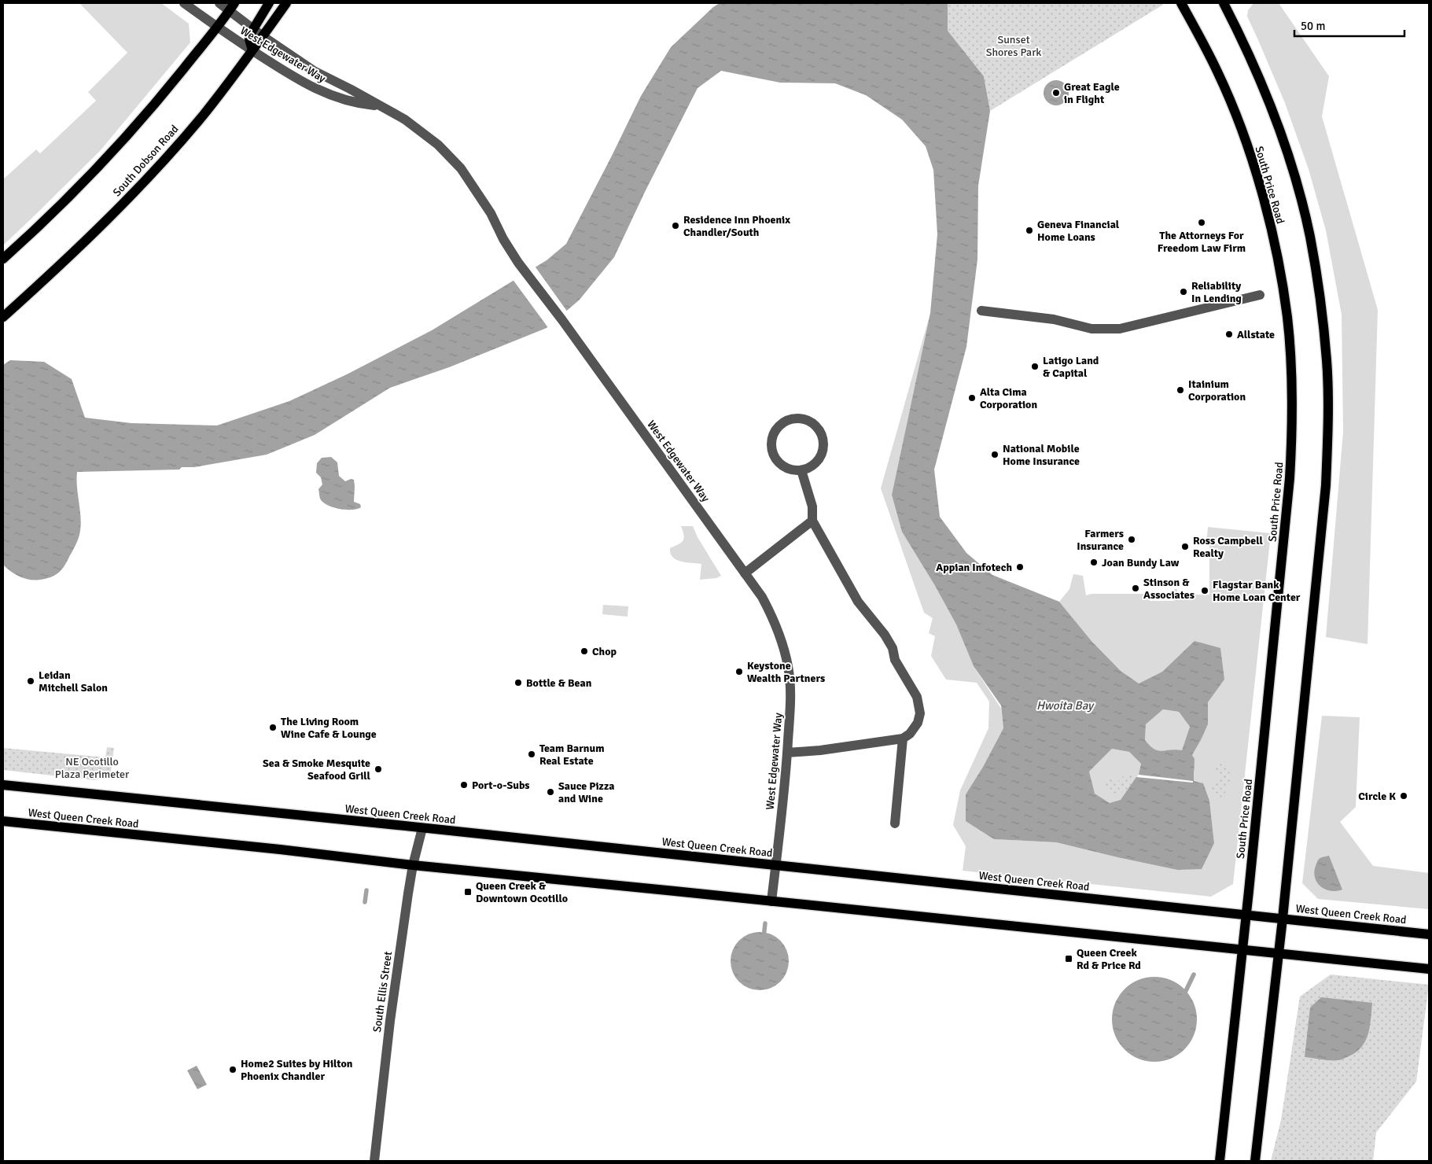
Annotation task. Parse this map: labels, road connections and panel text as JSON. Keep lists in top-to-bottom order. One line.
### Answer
{"streets":{"main road":["South Dobson Road","South Price Road","West Queen Creek Road"],"street":["West Edgewater Way","South Ellis Street"]},"crossings":[["West Edgewater Way","South Dobson Road"],["West Edgewater Way","West Queen Creek Road"],["South Price Road","West Queen Creek Road"],["West Queen Creek Road","South Ellis Street"]],"water":["Hwoita Bay"],"parks":["Sunset Shores Park","NE Ocotillo Plaza Perimeter"],"places":{"other":["Great Eagle in Flight","The Attorneys For Freedom Law Firm","Residence Inn Phoenix Chandler/South","Geneva Financial Home Loans","Reliability In Lending","Allstate","Latigo Land & Capital","Itainium Corporation","Alta Cima Corporation","National Mobile Home Insurance","Farmers Insurance","Ross Campbell Realty","Joan Bundy Law","Appian Infotech","Stinson & Associates","Flagstar Bank Home Loan Center","Chop","Keystone Wealth Partners","Leidan Mitchell Salon","Bottle & Bean","The Living Room Wine Cafe & Lounge","Team Barnum Real Estate","Sea & Smoke Mesquite Seafood Grill","Port-o-Subs","Sauce Pizza and Wine","Circle K","Home2 Suites by Hilton Phoenix Chandler"],"transit":["Queen Creek & Downtown Ocotillo","Queen Creek Rd & Price Rd"]},"scale_bar":"50 m"}
